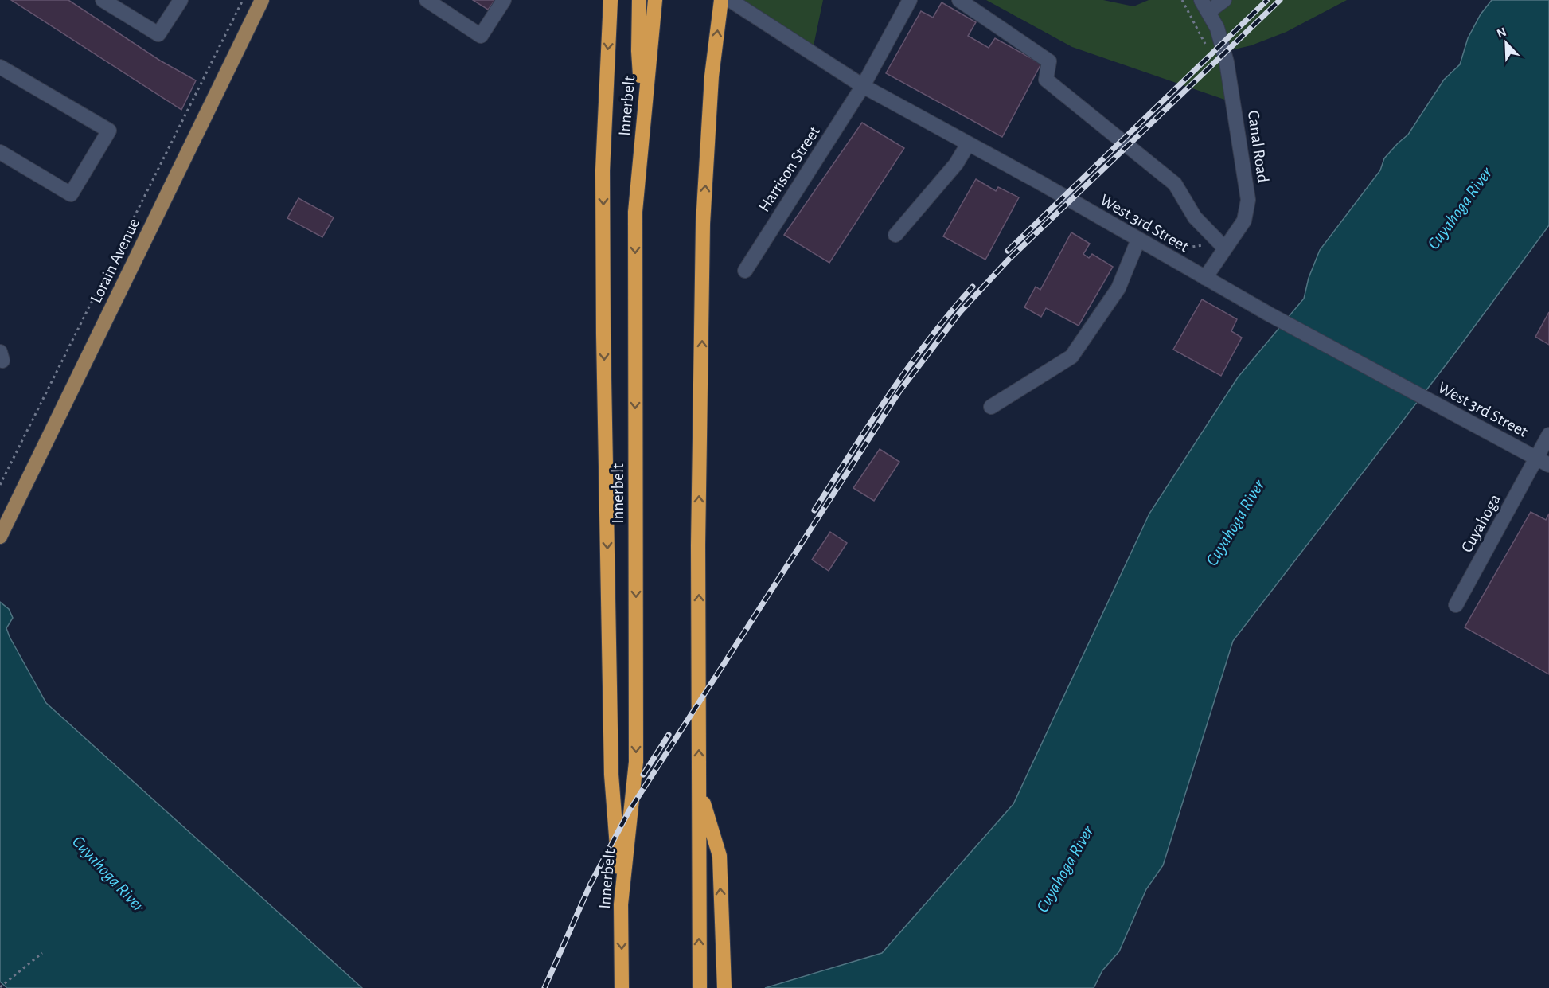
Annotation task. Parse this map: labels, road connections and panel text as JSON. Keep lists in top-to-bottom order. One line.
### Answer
{"streets":{"highway":["Innerbelt"],"main road":["Lorain Avenue"],"street":["Canal Road","Harrison Street","West 3rd Street","Cuyahoga"]},"crossings":[["Canal Road","West 3rd Street"],["Harrison Street","West 3rd Street"],["West 3rd Street","Cuyahoga"]],"water":["Cuyahoga River"],"north":"top left"}
